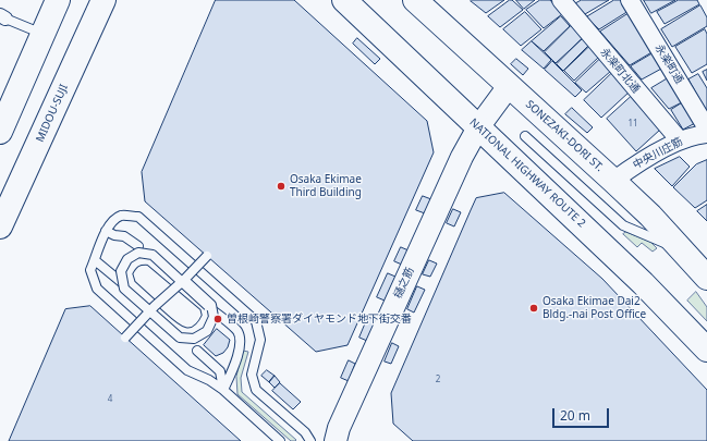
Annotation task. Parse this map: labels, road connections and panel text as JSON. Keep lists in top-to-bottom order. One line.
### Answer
{"streets":{"highway":["MIDOU-SUJI","SONEZAKI-DORI ST.","NATIONAL HIGHWAY ROUTE 2"],"street":["永楽町通","永楽町北通","中央川庄筋","樋之筋"]},"crossings":[["永楽町北通","中央川庄筋"],["SONEZAKI-DORI ST.","中央川庄筋"],["SONEZAKI-DORI ST.","樋之筋"],["NATIONAL HIGHWAY ROUTE 2","樋之筋"]],"places":["Osaka Ekimae Third Building","Osaka Ekimae Dai2 Bldg.-nai Post Office","曽根崎警察署ダイヤモンド地下街交番"],"house_numbers":["11","2","4"],"scale_bar":"20 m"}
